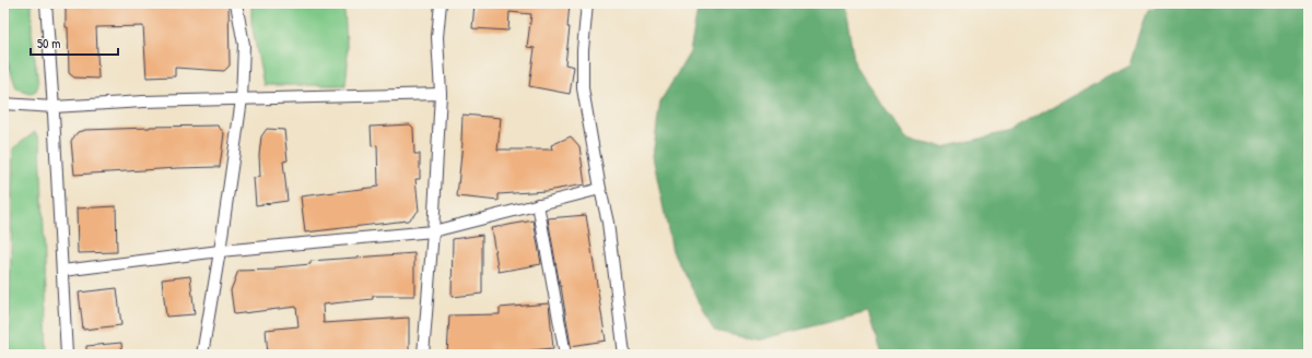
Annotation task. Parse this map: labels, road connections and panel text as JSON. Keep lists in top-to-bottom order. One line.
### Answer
{"scale_bar":"50 m"}
